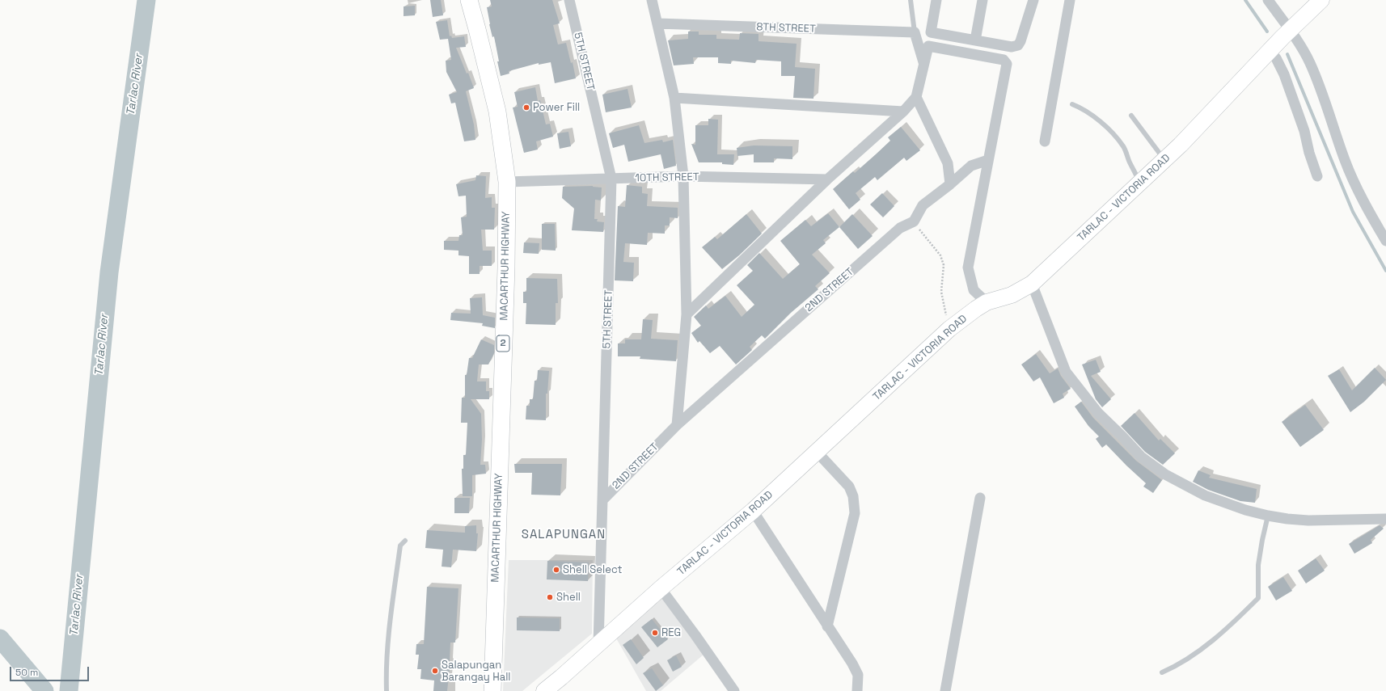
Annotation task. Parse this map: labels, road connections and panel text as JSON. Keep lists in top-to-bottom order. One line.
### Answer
{"streets":{"highway":["MACARTHUR HIGHWAY","2"],"main road":["TARLAC - VICTORIA ROAD"],"street":["8TH STREET","5TH STREET","10TH STREET","2ND STREET"]},"crossings":[["5TH STREET","10TH STREET"],["5TH STREET","TARLAC - VICTORIA ROAD"],["5TH STREET","2ND STREET"],["10TH STREET","MACARTHUR HIGHWAY"]],"districts":["SALAPUNGAN"],"water":["Tarlac River"],"places":["Power Fill","Shell Select","Shell","REG","Salapungan Barangay Hall"],"scale_bar":"50 m"}
